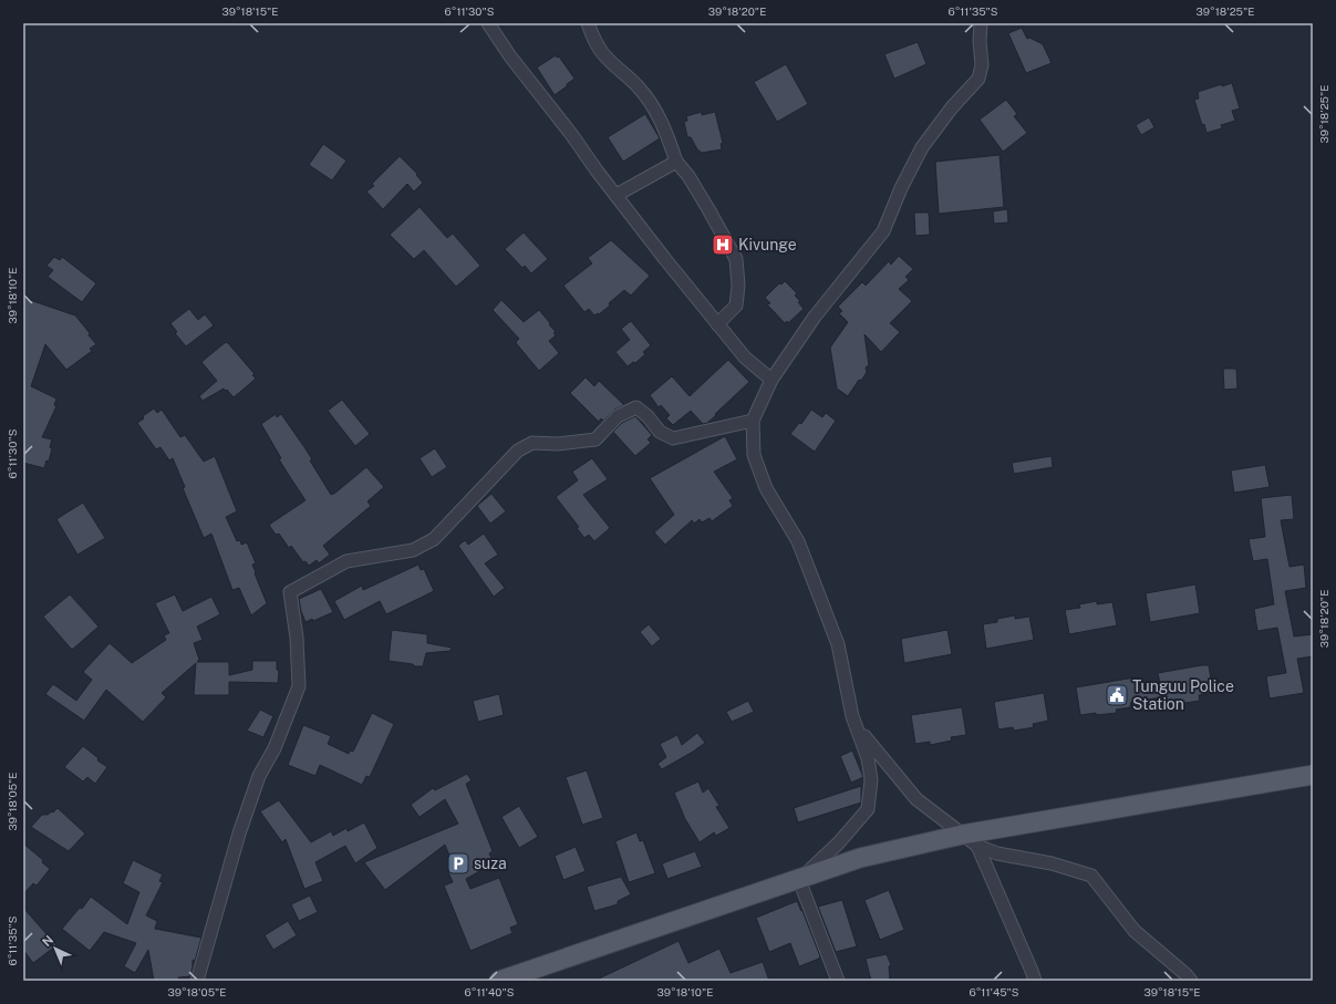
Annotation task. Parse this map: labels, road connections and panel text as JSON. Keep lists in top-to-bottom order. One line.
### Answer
{"places":{"hospital":["Kivunge"],"public building":["Tunguu Police Station"],"parking":["suza"]},"north":"top left","coordinates":["39°18'15\"E","6°11'30\"S","39°18'20\"E","6°11'35\"S","39°18'25\"E","39°18'10\"E","39°18'05\"E","6°11'40\"S","6°11'45\"S"]}
